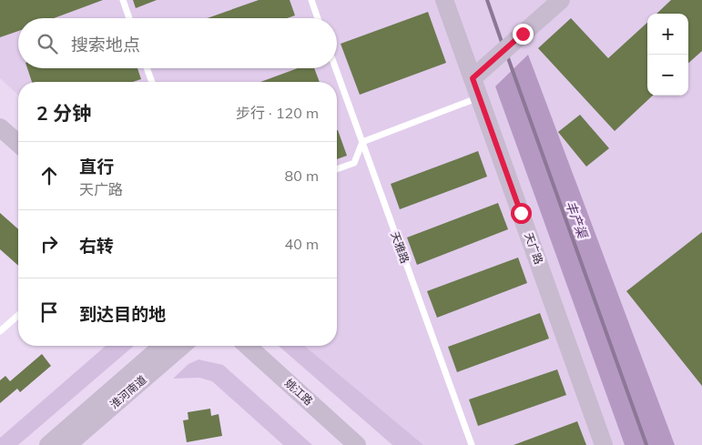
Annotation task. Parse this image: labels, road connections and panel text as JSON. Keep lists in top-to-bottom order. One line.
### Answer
{"streets":{"street":["天广路","淮河南道","姚江路"],"lane":["天雅路"]},"water":["丰产渠"],"page":{"map_buttons":["+","−"],"search":"搜索地点","heading":["2 分钟","步行 · 120 m"],"list":[["直行","天广路","80 m"],["右转","40 m"],"到达目的地"]}}
